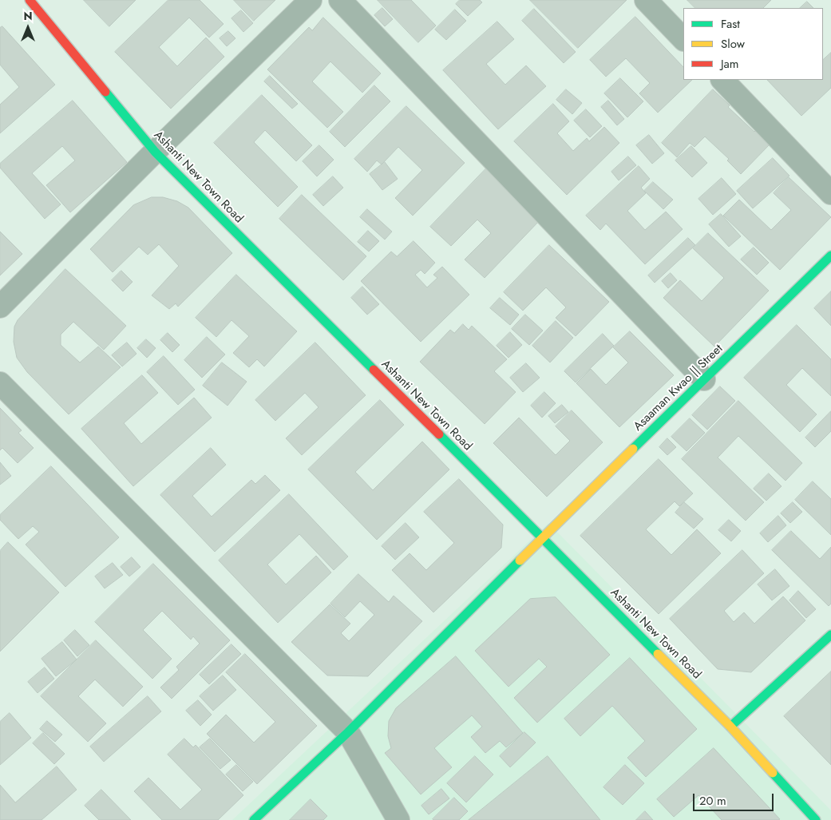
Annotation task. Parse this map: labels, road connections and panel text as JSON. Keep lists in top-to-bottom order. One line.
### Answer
{"streets":{"street":["Ashanti New Town Road","Asaaman Kwao || Street"]},"crossings":[["Ashanti New Town Road","Asaaman Kwao || Street"]],"legend":["Fast","Slow","Jam"],"scale_bar":"20 m","north":"top"}
